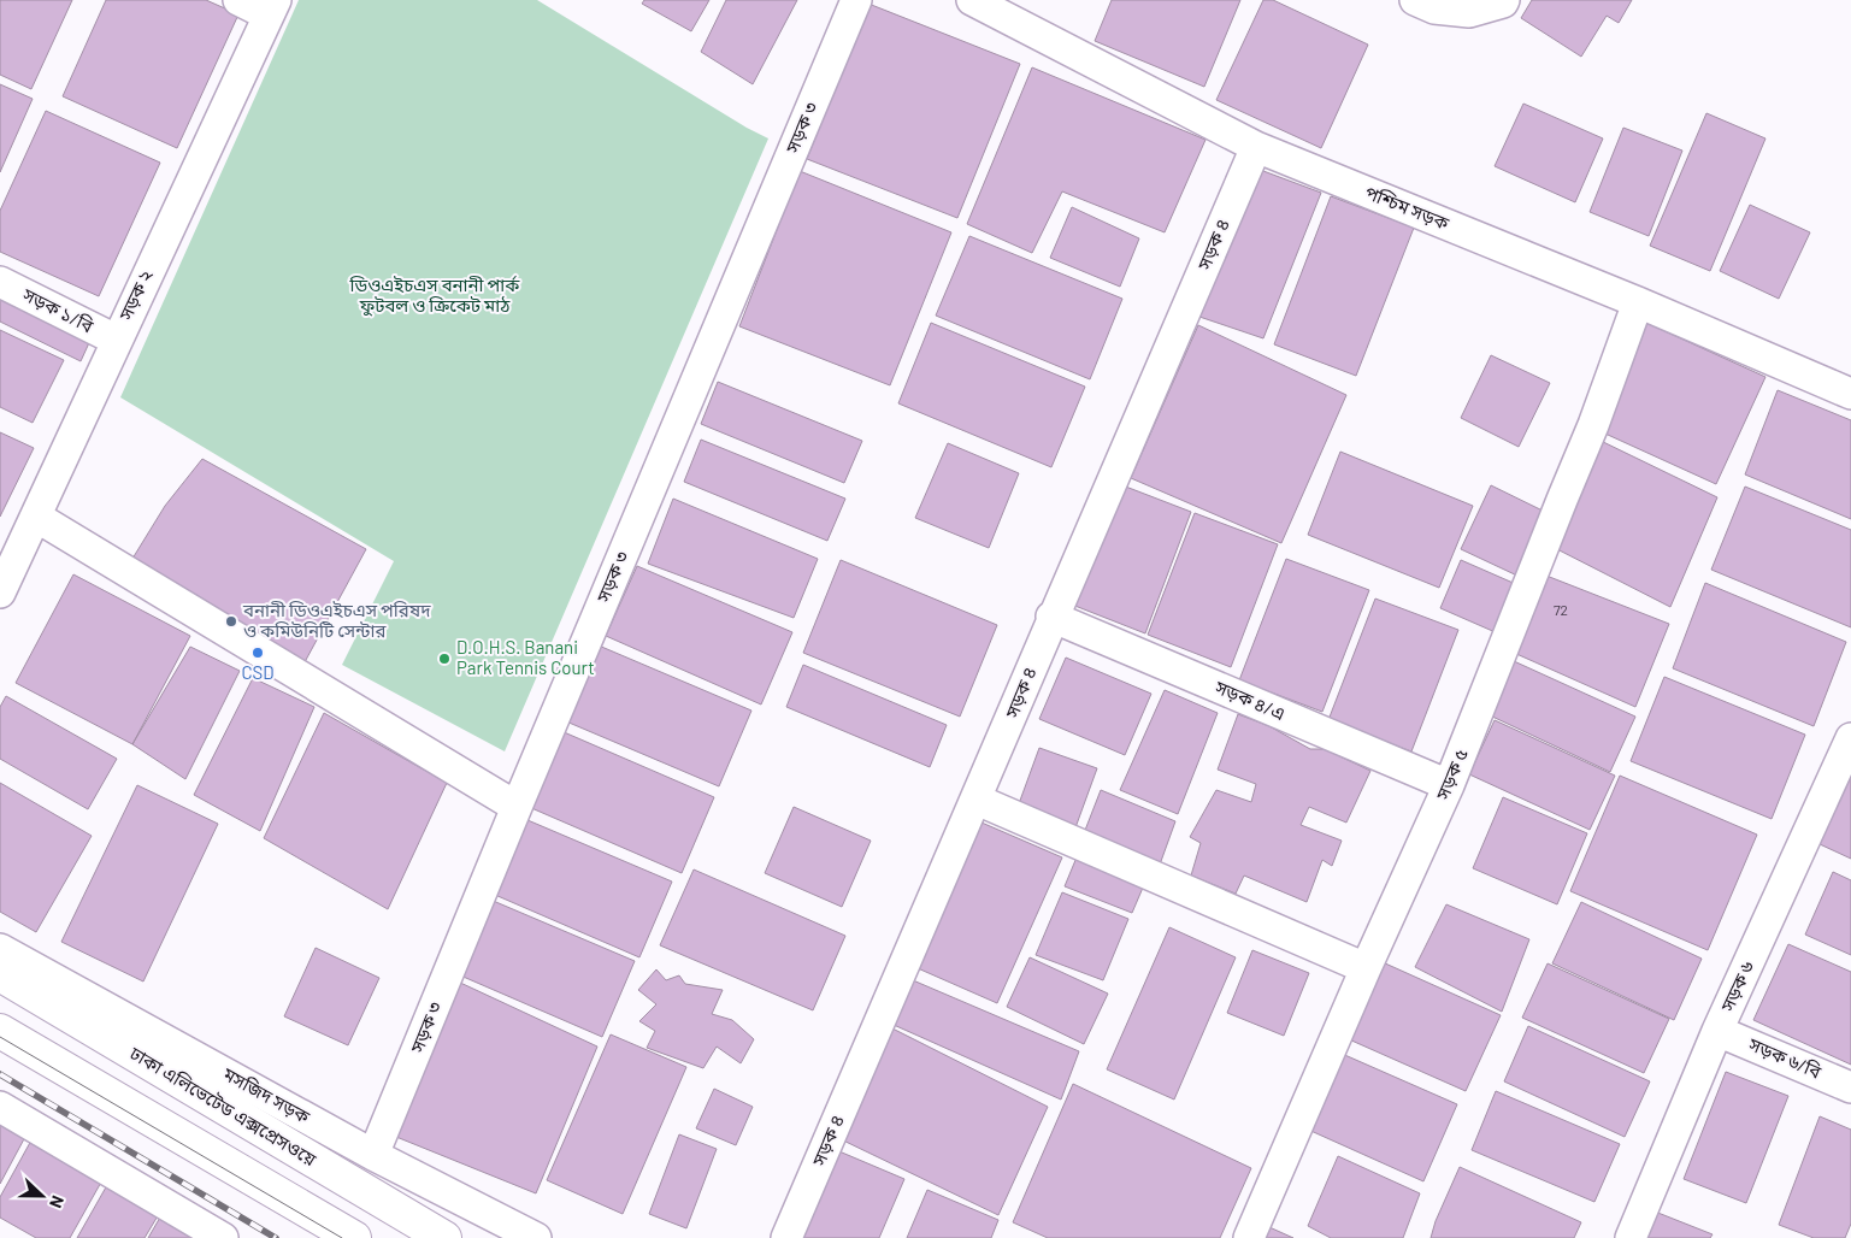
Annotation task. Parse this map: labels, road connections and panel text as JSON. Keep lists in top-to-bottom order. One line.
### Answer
{"streets":{"highway":["ঢাকা এলিভেটেড এক্সপ্রেসওয়ে"],"street":["সড়ক ৩","পশ্চিম সড়ক","সড়ক ৪","সড়ক ২","সড়ক ১/বি","সড়ক ৪/এ","সড়ক ৫","সড়ক ৬","সড়ক ৬/বি","মসজিদ সড়ক"]},"crossings":[["সড়ক ৩","মসজিদ সড়ক"],["পশ্চিম সড়ক","সড়ক ৪"],["পশ্চিম সড়ক","সড়ক ৫"],["সড়ক ৪","সড়ক ৪/এ"],["সড়ক ২","সড়ক ১/বি"],["সড়ক ৪/এ","সড়ক ৫"],["সড়ক ৬","সড়ক ৬/বি"]],"parks":["ডিওএইচএস বনানী পার্ক ফুটবল ও ক্রিকেট মাঠ"],"places":["বনানী ডিওএইচএস পরিষদ ও কমিউনিটি সেন্টার","CSD","D.O.H.S. Banani Park Tennis Court"],"house_numbers":["72"],"north":"right"}
